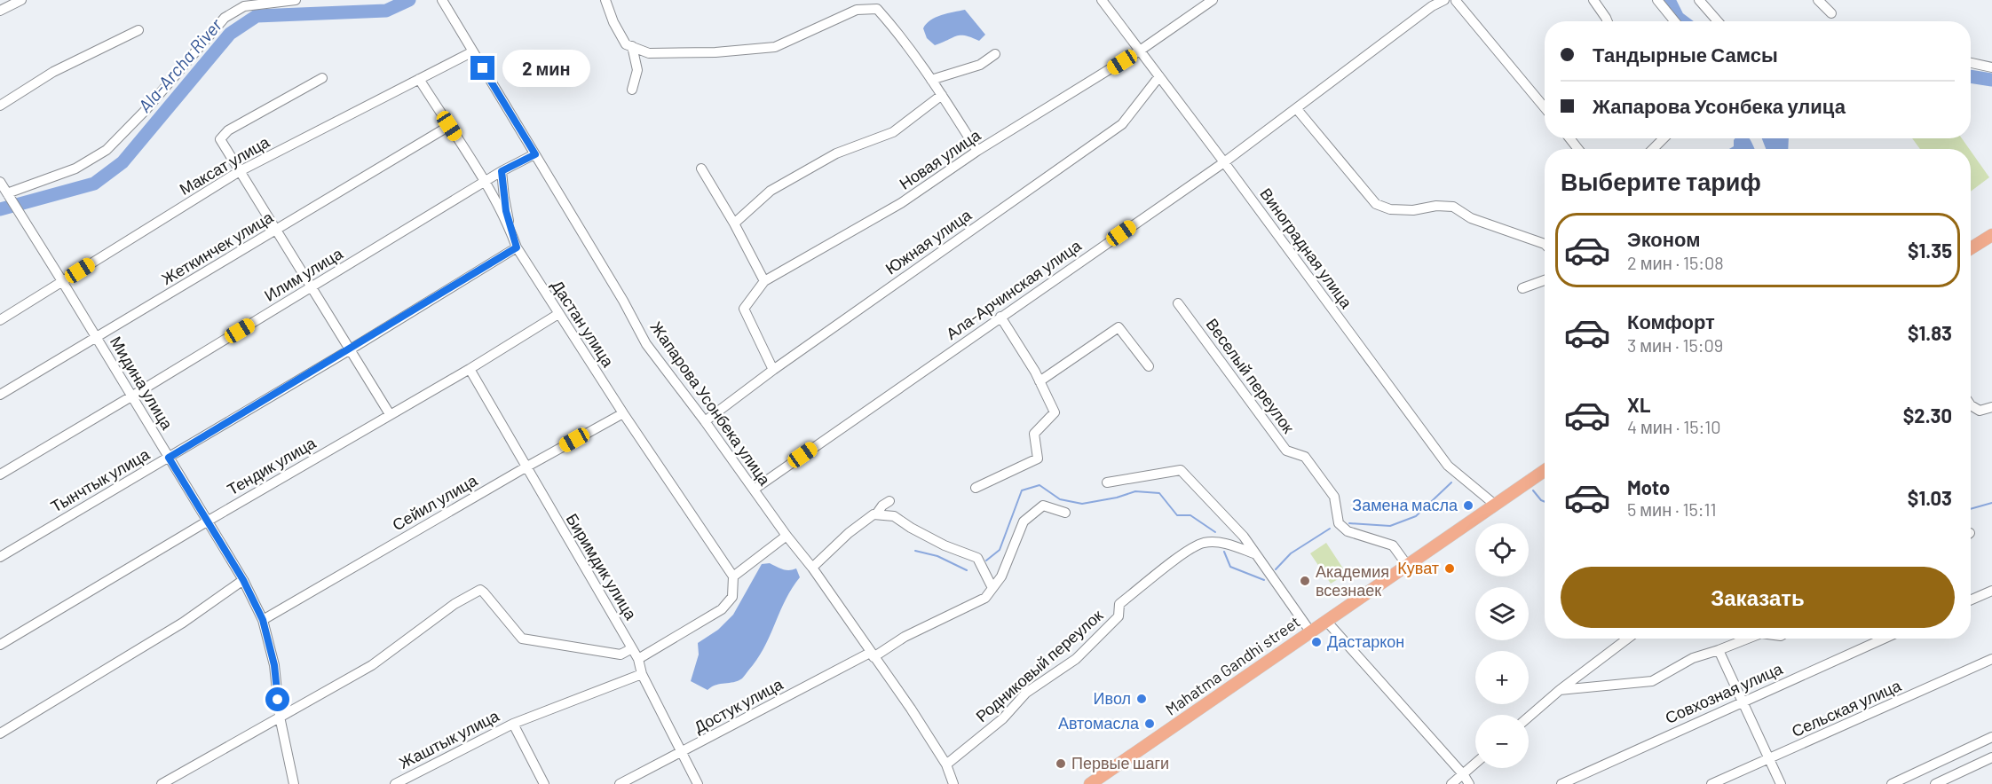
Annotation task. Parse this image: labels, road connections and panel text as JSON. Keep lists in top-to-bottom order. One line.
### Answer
{"streets":{"main road":["Mahatma Gandhi street"],"street":["Новая улица","Максат улица","Южная улица","Жеткинчек улица","Виноградная улица","Илим улица","Ала-Арчинская улица","Дастан улица","Веселый переулок","Мидина улица","Жапарова Усонбека улица","Тендик улица","Тынчтык улица","Сейил улица","Биримдик улица","Родниковый переулок","Совхозная улица","Достук улица","Сельская улица","Жаштык улица"]},"crossings":[["Новая улица","Южная улица"],["Новая улица","Виноградная улица"],["Максат улица","Дастан улица"],["Максат улица","Мидина улица"],["Максат улица","Жапарова Усонбека улица"],["Южная улица","Виноградная улица"],["Южная улица","Жапарова Усонбека улица"],["Жеткинчек улица","Дастан улица"],["Жеткинчек улица","Мидина улица"],["Виноградная улица","Ала-Арчинская улица"],["Виноградная улица","Mahatma Gandhi street"],["Илим улица","Дастан улица"],["Илим улица","Мидина улица"],["Илим улица","Жапарова Усонбека улица"],["Ала-Арчинская улица","Жапарова Усонбека улица"],["Дастан улица","Тендик улица"],["Дастан улица","Тынчтык улица"],["Дастан улица","Сейил улица"],["Веселый переулок","Mahatma Gandhi street"],["Мидина улица","Тендик улица"],["Мидина улица","Тынчтык улица"],["Мидина улица","Сейил улица"],["Жапарова Усонбека улица","Родниковый переулок"],["Жапарова Усонбека улица","Достук улица"],["Тендик улица","Биримдик улица"],["Сейил улица","Биримдик улица"],["Биримдик улица","Достук улица"]],"water":["Ala-Archa River"],"places":["Замена масла","Куват","Академия всезнаек","Дастаркон","Ивол","Автомасла","Первые шаги"],"page":{"banner":["Тандырные Самсы","Жапарова Усонбека улица"],"bubble":"2 мин","heading":"Выберите тариф","list":[{"name":"Эконом","note":"2 мин · 15:08","value":"$1.35"},{"name":"Комфорт","note":"3 мин · 15:09","value":"$1.83"},{"name":"XL","note":"4 мин · 15:10","value":"$2.30"},{"name":"Moto","note":"5 мин · 15:11","value":"$1.03"}],"map_buttons":["+","−"],"buttons":"Заказать"}}
